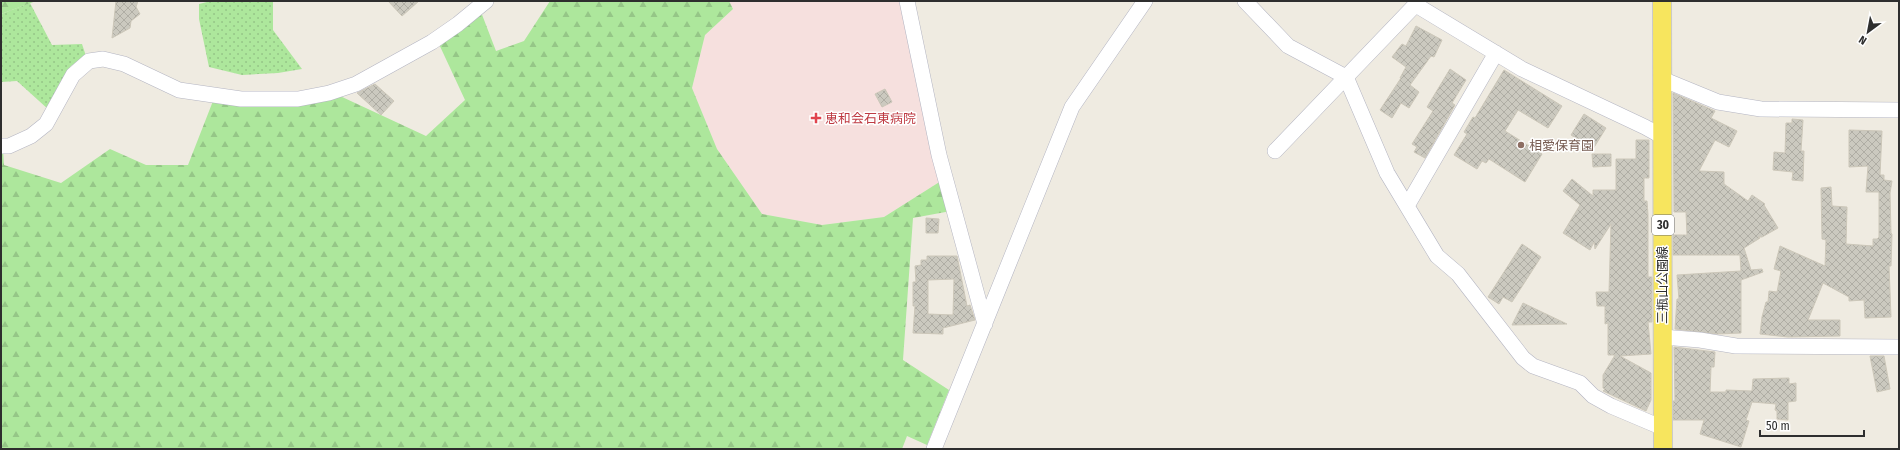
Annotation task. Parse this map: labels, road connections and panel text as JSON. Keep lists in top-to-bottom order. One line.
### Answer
{"streets":{"main road":["30","三瓶山公園線"]},"places":{"health":["恵和会石東病院"],"other":["相愛保育園"]},"scale_bar":"50 m","north":"bottom left"}
